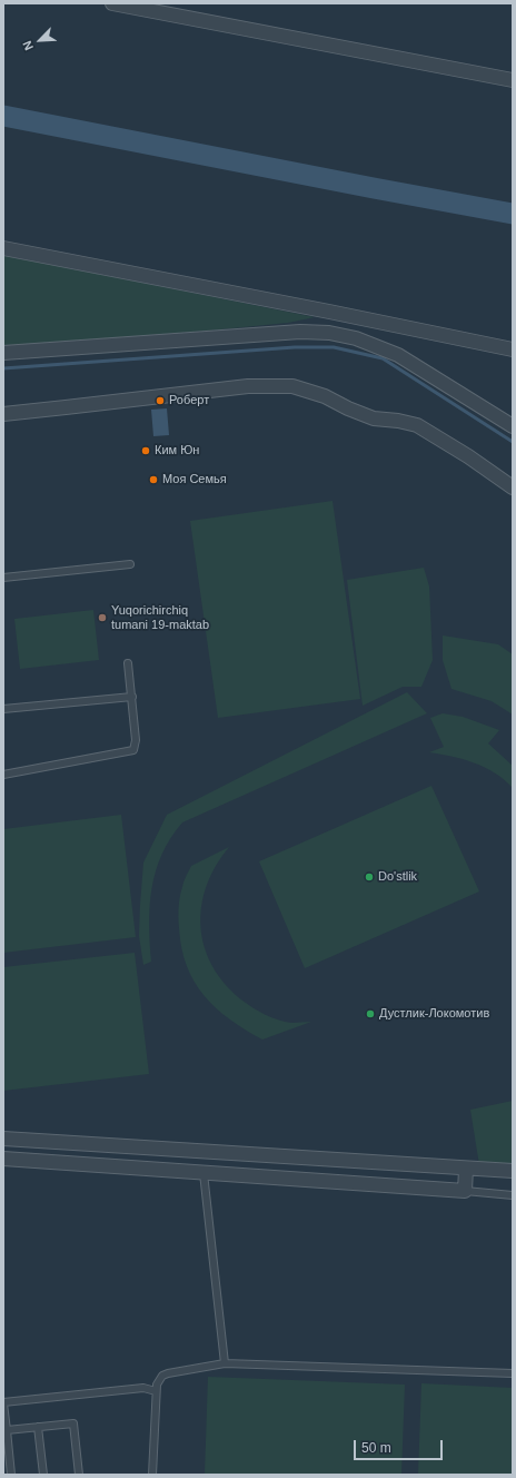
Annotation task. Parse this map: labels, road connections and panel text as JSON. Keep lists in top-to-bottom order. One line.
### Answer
{"places":["Роберт","Ким Юн","Моя Семья","Yuqorichirchiq tumani 19-maktab","Do'stlik","Дустлик-Локомотив"],"scale_bar":"50 m","north":"bottom left"}
